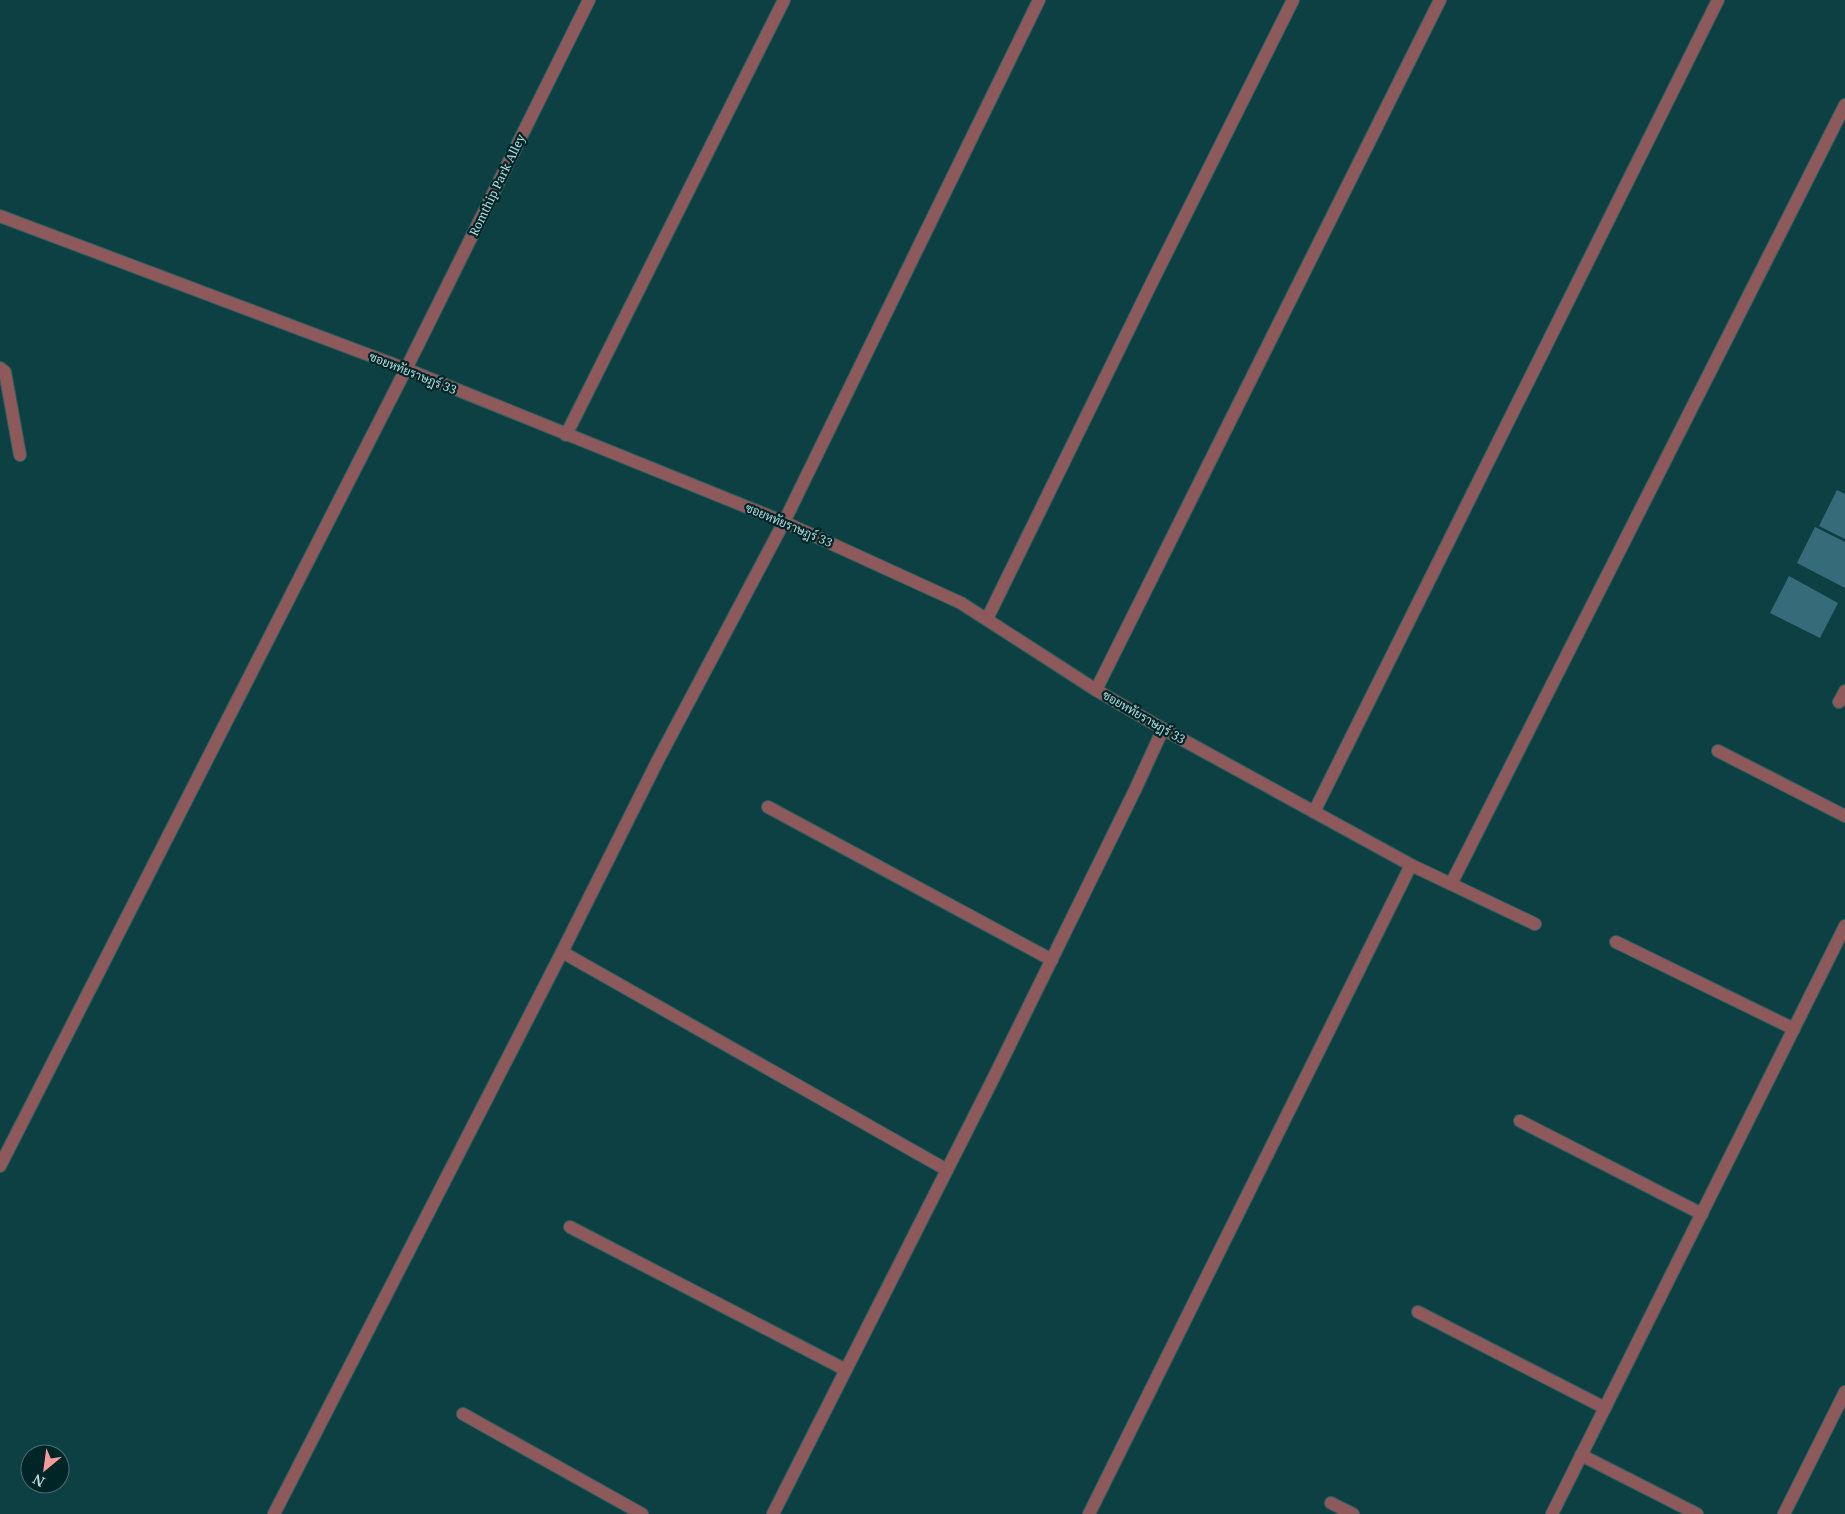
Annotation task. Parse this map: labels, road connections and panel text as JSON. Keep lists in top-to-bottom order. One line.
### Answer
{"streets":{"street":["Romthip Park Alley","ซอยหทัยราษฎร์ 33"]},"crossings":[["Romthip Park Alley","ซอยหทัยราษฎร์ 33"]],"north":"bottom left"}
